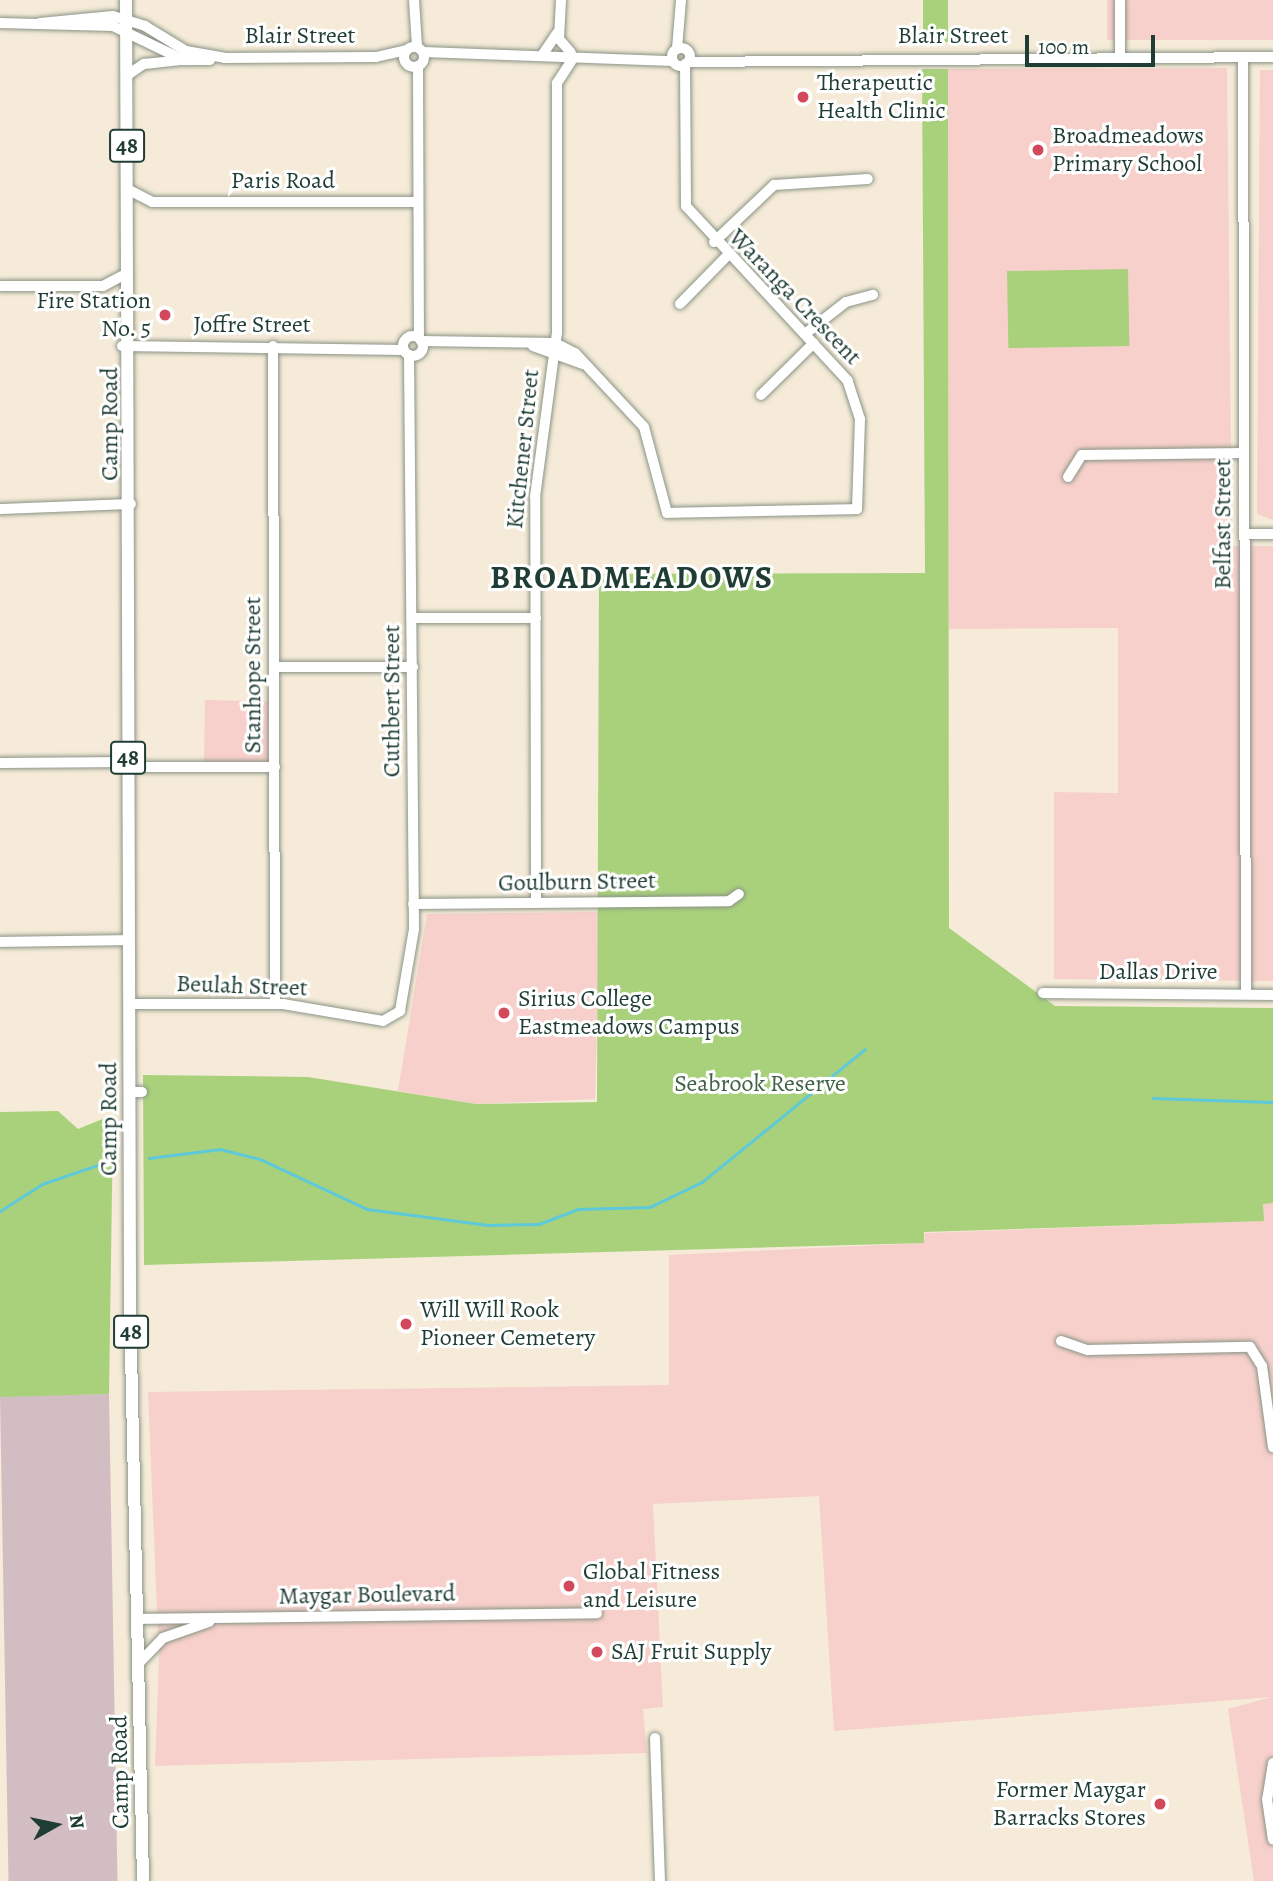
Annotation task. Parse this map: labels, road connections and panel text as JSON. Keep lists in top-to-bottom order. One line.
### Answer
{"streets":{"main road":["48","Camp Road"],"street":["Blair Street","Paris Road","Waranga Crescent","Joffre Street","Kitchener Street","Belfast Street","Stanhope Street","Cuthbert Street","Goulburn Street","Dallas Drive","Beulah Street","Maygar Boulevard"]},"crossings":[["Blair Street","Waranga Crescent"],["Blair Street","Camp Road"],["Blair Street","Belfast Street"],["Blair Street","Cuthbert Street"],["Paris Road","Camp Road"],["Paris Road","Cuthbert Street"],["Waranga Crescent","Joffre Street"],["Waranga Crescent","Kitchener Street"],["Joffre Street","Camp Road"],["Joffre Street","Kitchener Street"],["Joffre Street","Stanhope Street"],["Joffre Street","Cuthbert Street"],["Camp Road","Beulah Street"],["Camp Road","Maygar Boulevard"],["Kitchener Street","Goulburn Street"],["Belfast Street","Dallas Drive"],["Stanhope Street","Beulah Street"],["Cuthbert Street","Goulburn Street"],["Cuthbert Street","Beulah Street"]],"districts":["BROADMEADOWS"],"parks":["Seabrook Reserve"],"places":["Therapeutic Health Clinic","Broadmeadows Primary School","Fire Station No. 5","Sirius College Eastmeadows Campus","Will Will Rook Pioneer Cemetery","Global Fitness and Leisure","SAJ Fruit Supply","Former Maygar Barracks Stores"],"scale_bar":"100 m","north":"right"}
